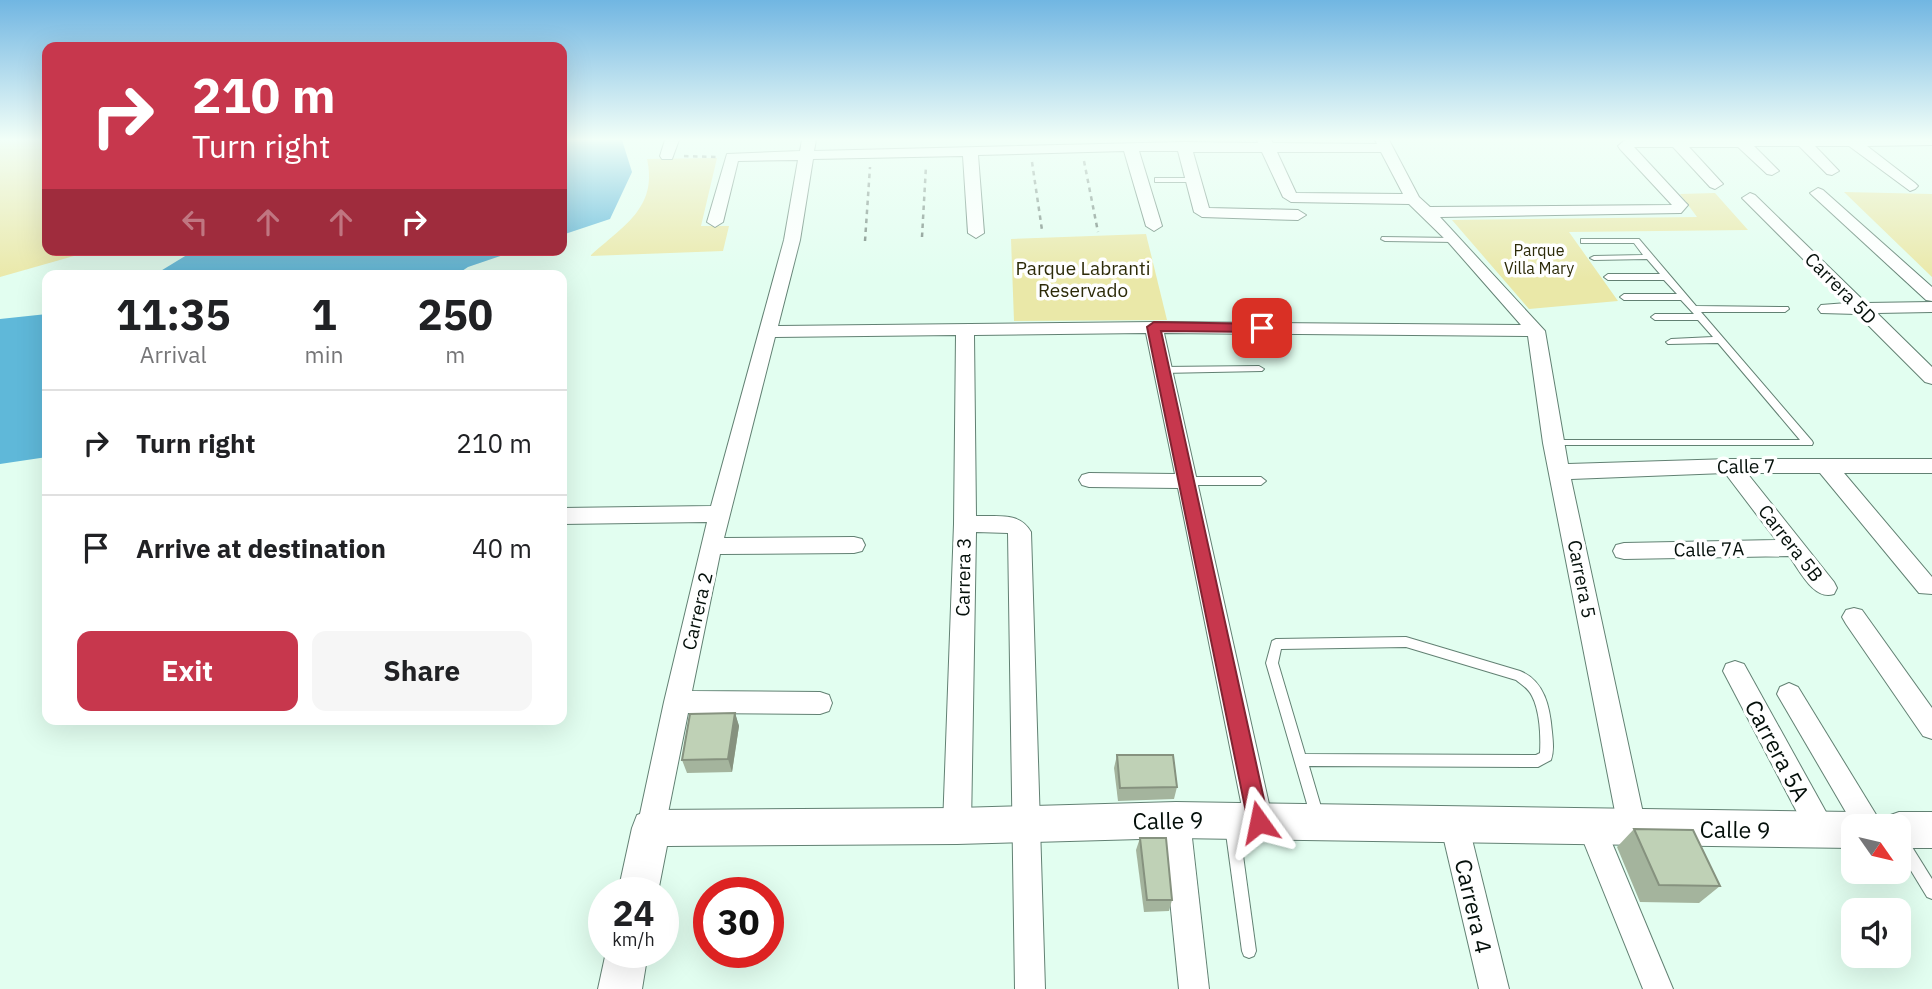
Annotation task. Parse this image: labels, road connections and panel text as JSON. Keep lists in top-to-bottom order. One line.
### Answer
{"streets":{"main road":["Carrera 2","Calle 9"],"street":["Carrera 5D","Calle 7","Carrera 5B","Calle 7A","Carrera 3","Carrera 5","Carrera 5A","Carrera 4"]},"crossings":[["Calle 7","Carrera 5B"],["Calle 7","Carrera 5"],["Carrera 5B","Calle 7A"],["Carrera 3","Calle 9"],["Carrera 5","Calle 9"],["Carrera 2","Calle 9"],["Carrera 5A","Calle 9"],["Calle 9","Carrera 4"]],"parks":["Parque Villa Mary","Parque Labranti Reservado"],"north":"bottom right","page":{"turn":["210 m","Turn right"],"eta":["11:35","Arrival","1","min","250","m"],"list":[{"name":"Turn right","value":"210 m"},{"name":"Arrive at destination","value":"40 m"}],"buttons":["Exit","Share"],"speed":"24 km/h","limit":"30"}}
